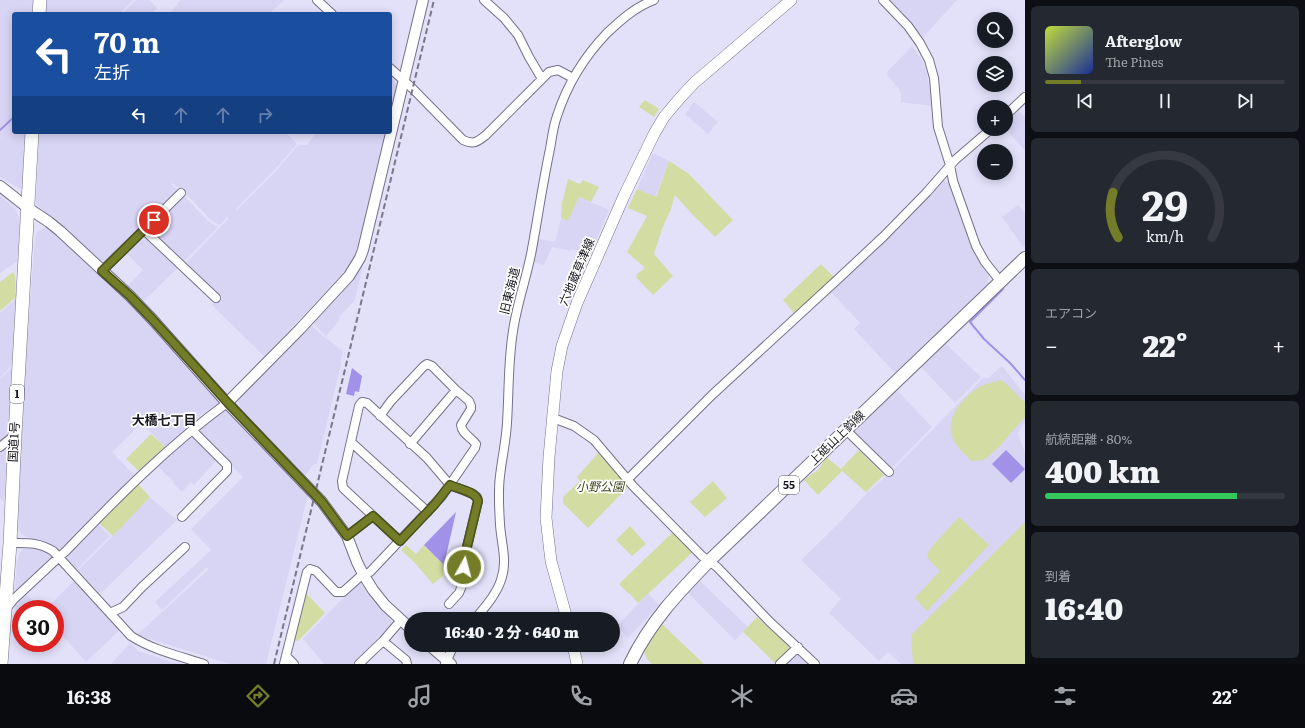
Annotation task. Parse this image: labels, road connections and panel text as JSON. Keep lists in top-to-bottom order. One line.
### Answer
{"streets":{"highway":["1","国道1号"],"main road":["六地蔵草津線","上砥山上鈎線","55"],"street":["旧東海道"]},"districts":["大橋七丁目"],"parks":["小野公園"],"page":{"map_buttons":["+","−"],"turn":["70 m","左折"],"song":["Afterglow","The Pines"],"tile":["エアコン",["航続距離 · 80%","400 km"],["到着","16:40"]],"heat":["−","22°","+"],"limit":"30","trip":"16:40 · 2 分 · 640 m","tabs":["16:38","22°"],"gauge":["29","km/h"]}}
